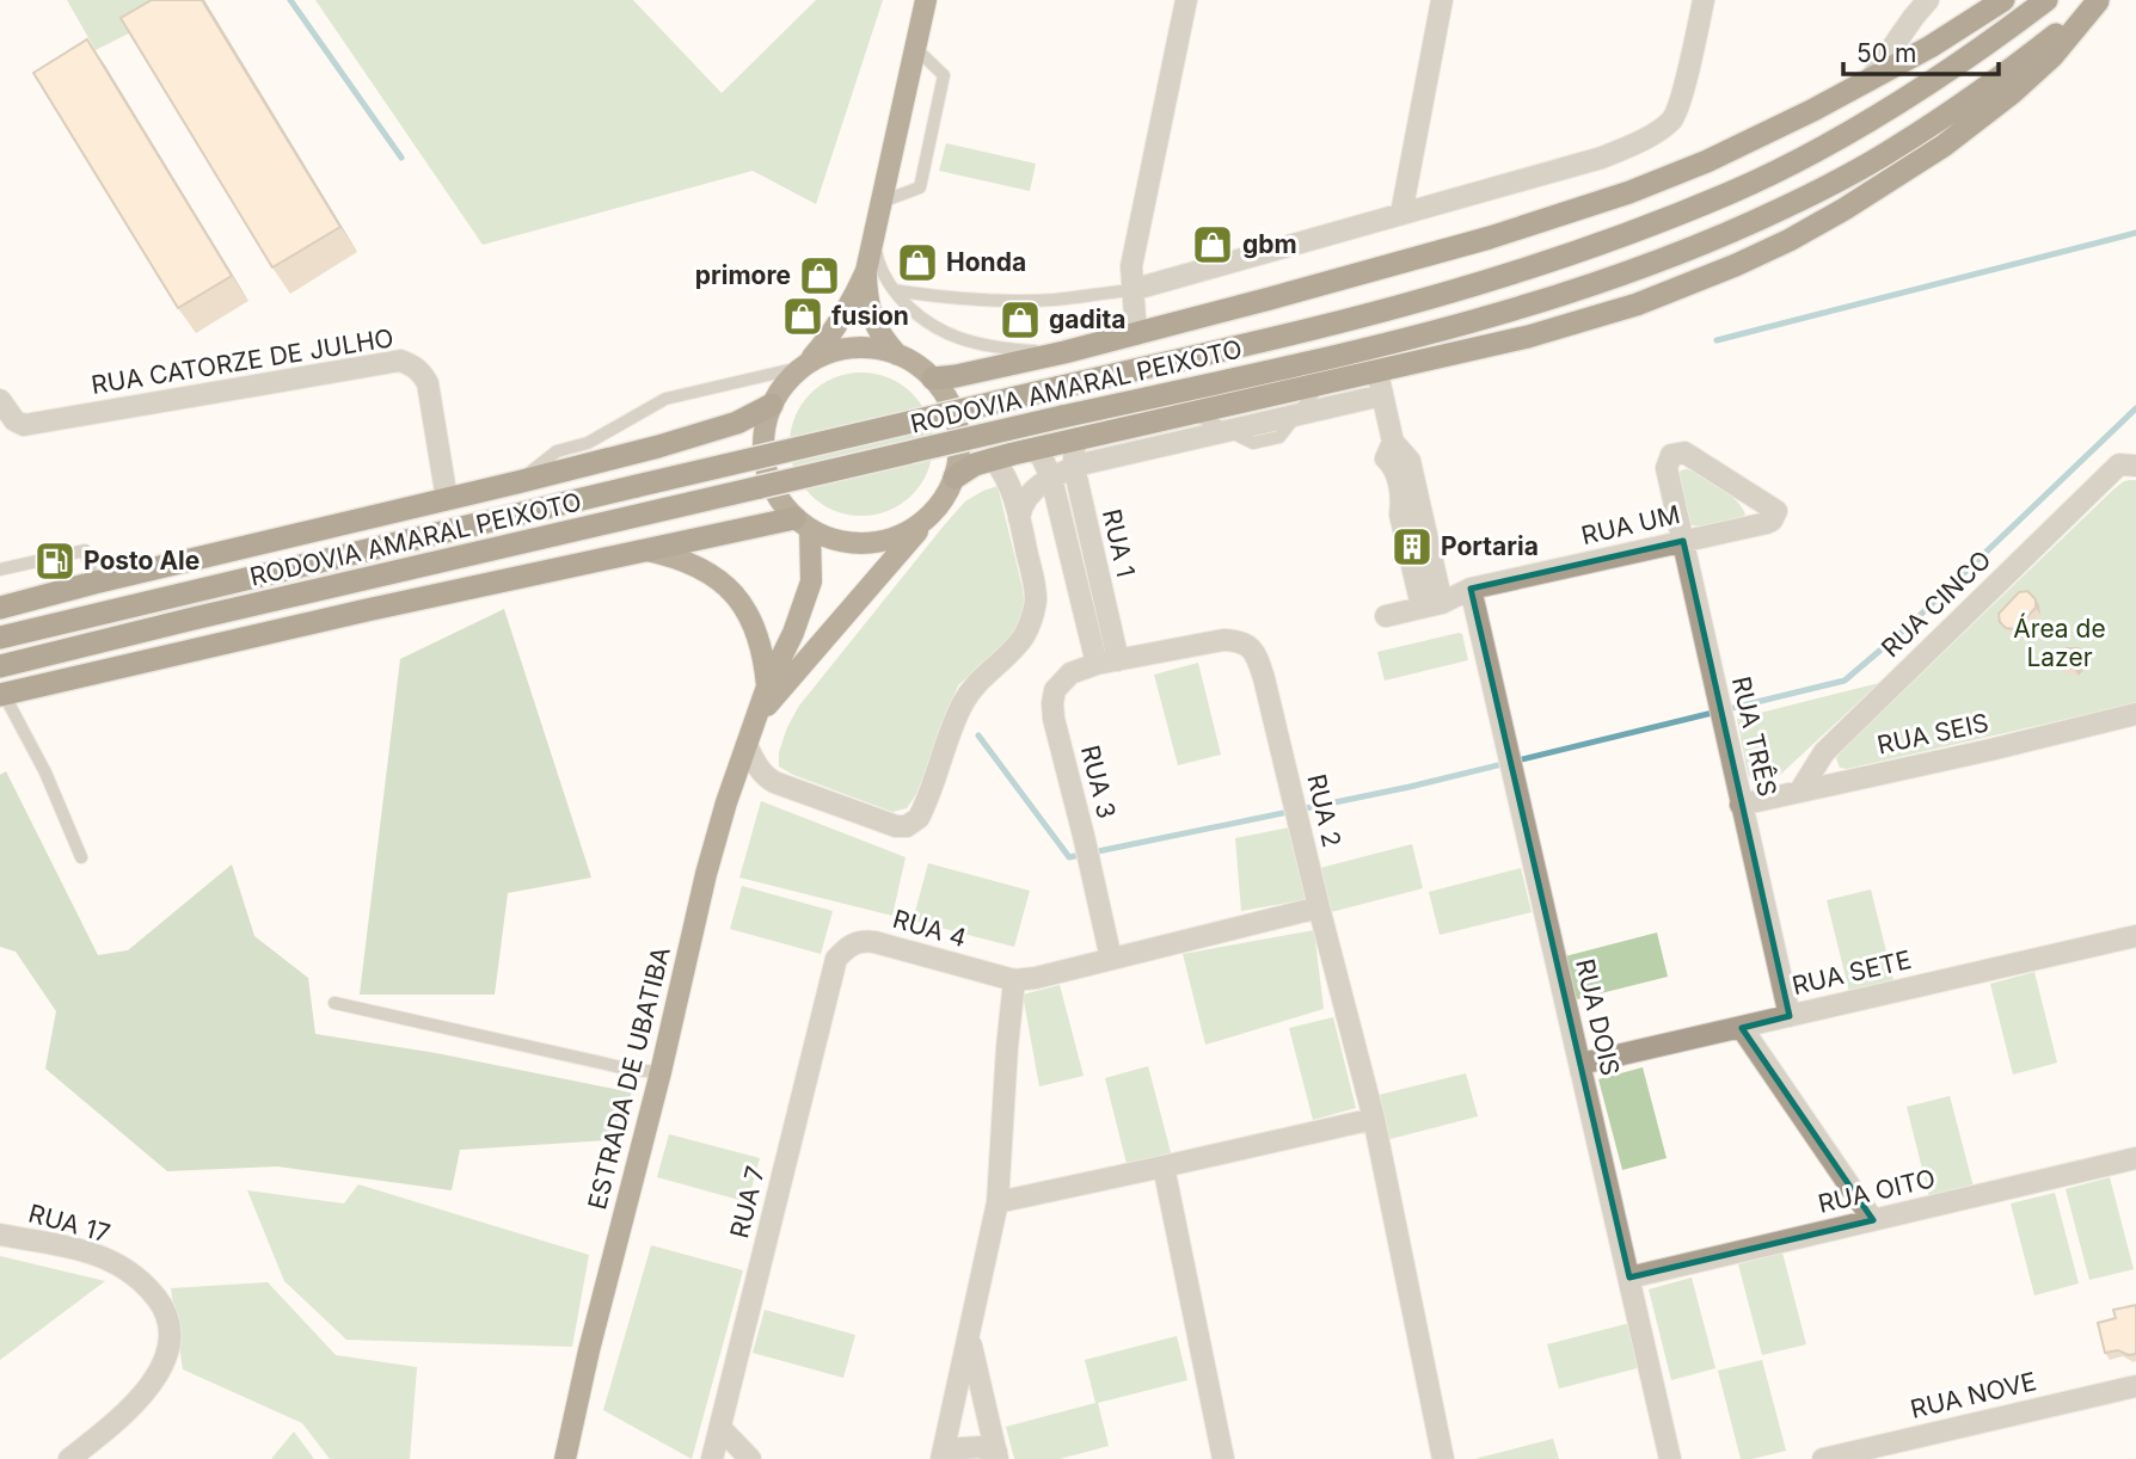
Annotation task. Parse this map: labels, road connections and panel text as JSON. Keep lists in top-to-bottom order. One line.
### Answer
{"streets":{"highway":["RODOVIA AMARAL PEIXOTO"],"main road":["ESTRADA DE UBATIBA"],"street":["RUA CATORZE DE JULHO","RUA UM","RUA 1","RUA CINCO","RUA SEIS","RUA TRÊS","RUA 3","RUA 2","RUA 4","RUA SETE","RUA DOIS","RUA OITO","RUA 7","RUA 17","RUA NOVE"]},"crossings":[["RUA UM","RUA TRÊS"],["RUA UM","RUA DOIS"],["RUA 1","RUA 3"],["RUA 1","RUA 2"],["RUA CINCO","RUA SEIS"],["RUA SEIS","RUA TRÊS"],["RUA TRÊS","RUA SETE"],["RUA 3","RUA 2"],["RUA 4","RUA 7"],["RUA SETE","RUA DOIS"],["RUA DOIS","RUA OITO"]],"parks":["Área de Lazer"],"places":{"shop":["gbm","Honda","primore","fusion","gadita"],"building":["Portaria"],"fuel station":["Posto Ale"]},"scale_bar":"50 m"}
